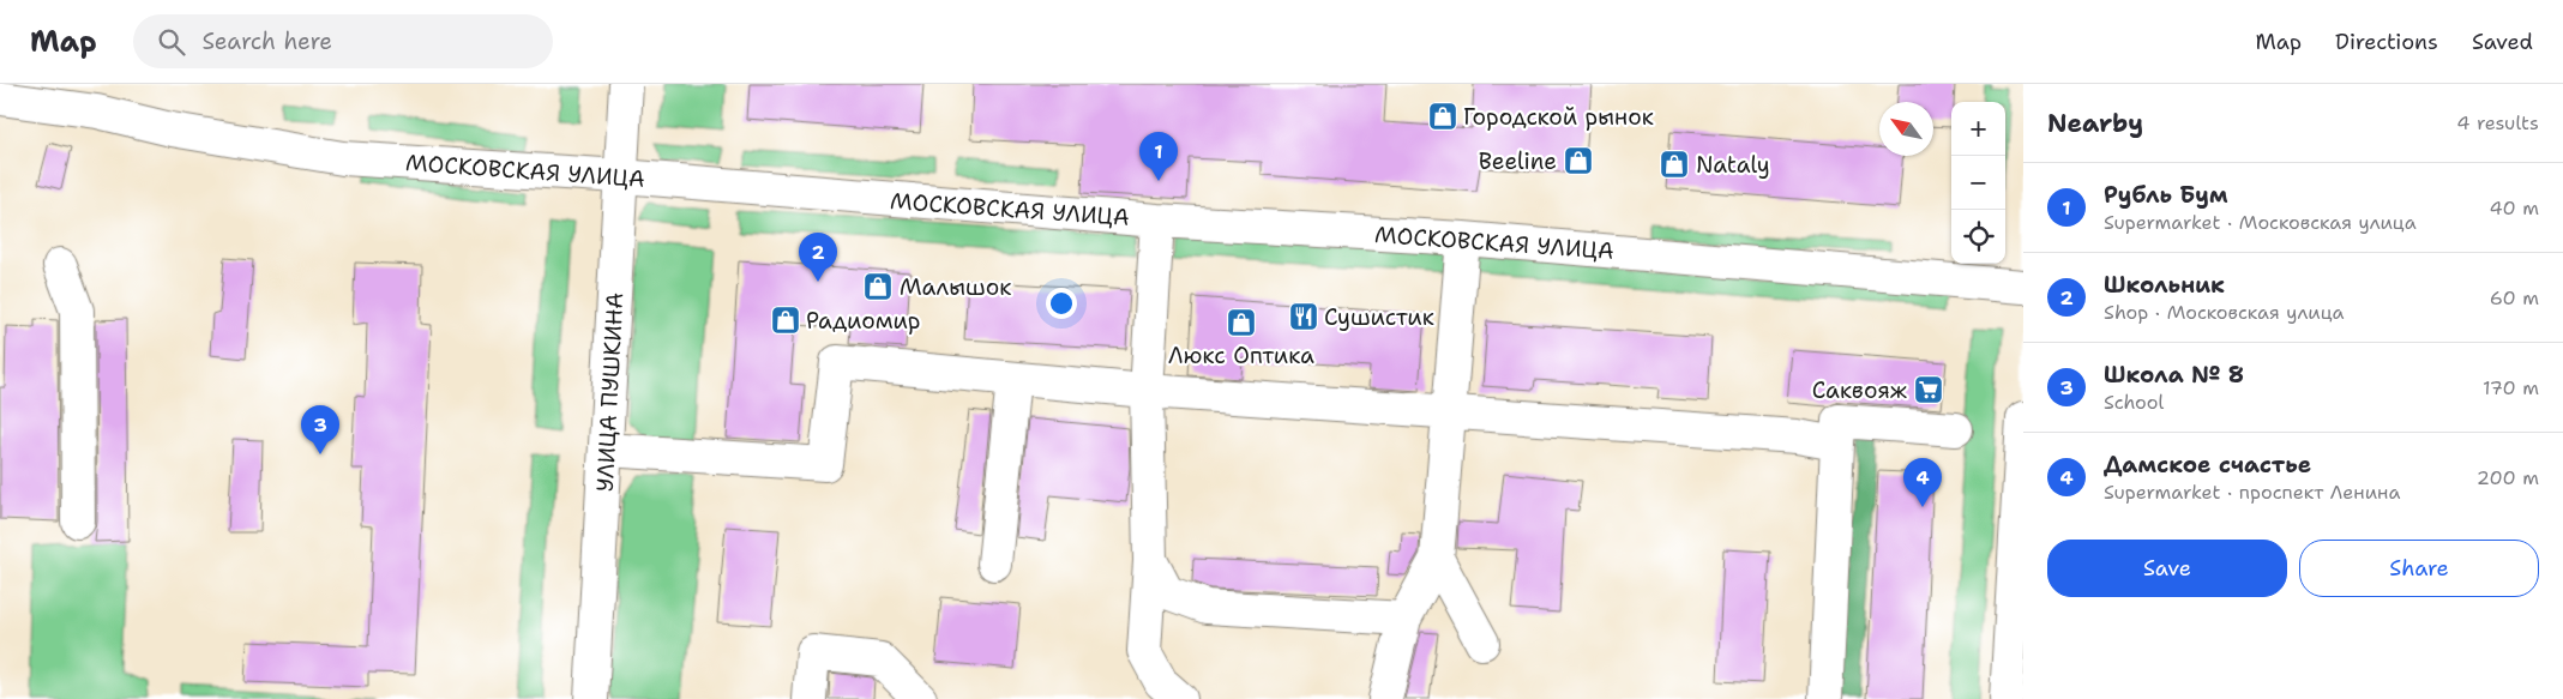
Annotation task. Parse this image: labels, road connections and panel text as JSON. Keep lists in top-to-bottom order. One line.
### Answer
{"streets":{"street":["МОСКОВСКАЯ УЛИЦА","УЛИЦА ПУШКИНА"]},"crossings":[["МОСКОВСКАЯ УЛИЦА","УЛИЦА ПУШКИНА"]],"places":{"shop":["Городской рынок","Beeline","Nataly","Малышок","Радиомир","Люкс Оптика"],"restaurant":["Сушистик"],"supermarket":["Саквояж"]},"north":"top left","page":{"header":"Map","search":"Search here","nav":["Map","Directions","Saved"],"heading":["Nearby","4 results"],"map_buttons":["+","−"],"pins":["1","2","3","4"],"list":[{"mark":"1","name":"Рубль Бум","note":"Supermarket · Московская улица","value":"40 m"},{"mark":"2","name":"Школьник","note":"Shop · Московская улица","value":"60 m"},{"mark":"3","name":"Школа № 8","note":"School","value":"170 m"},{"mark":"4","name":"Дамское счастье","note":"Supermarket · проспект Ленина","value":"200 m"}],"buttons":["Save","Share"]}}
